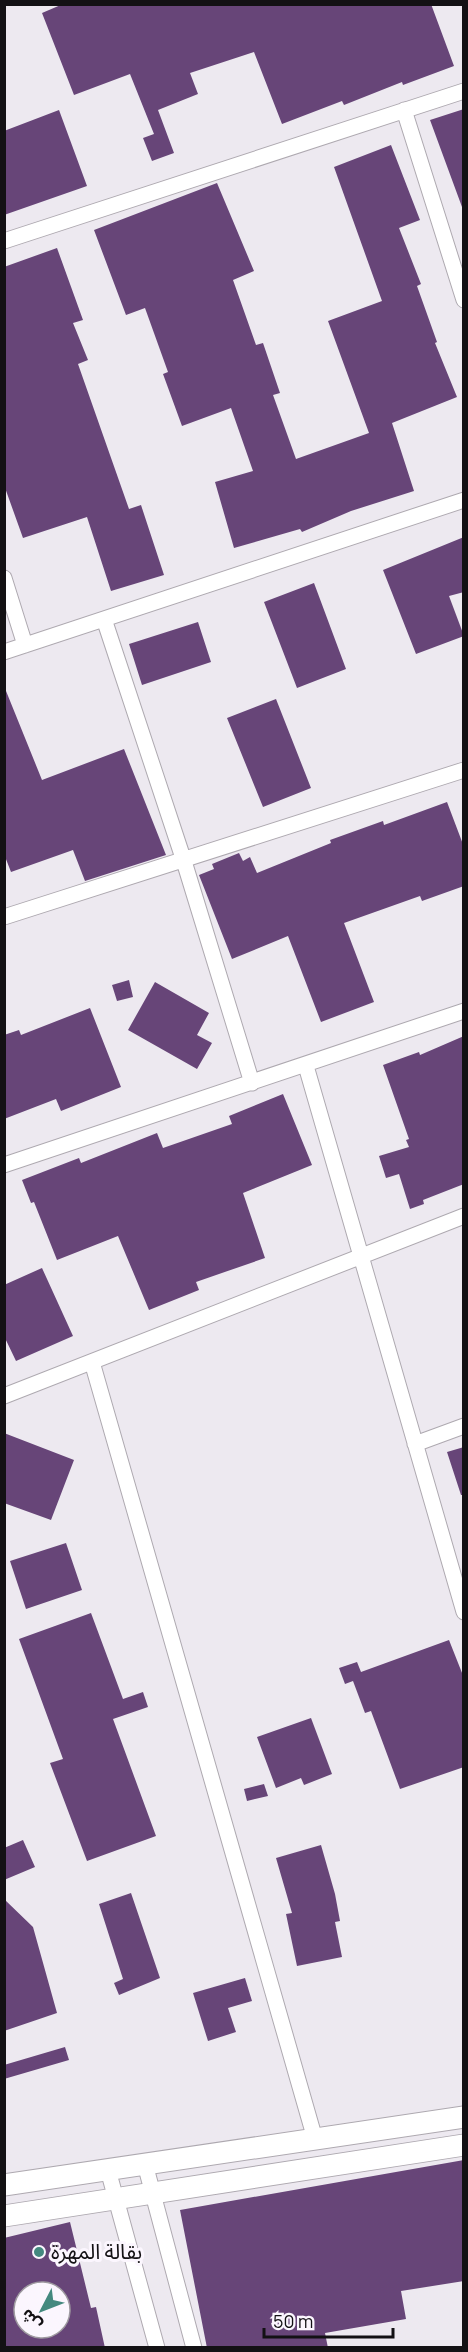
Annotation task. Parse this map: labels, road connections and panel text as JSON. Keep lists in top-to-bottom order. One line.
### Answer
{"places":["بقالة المهرة"],"scale_bar":"50 m","north":"bottom left"}
